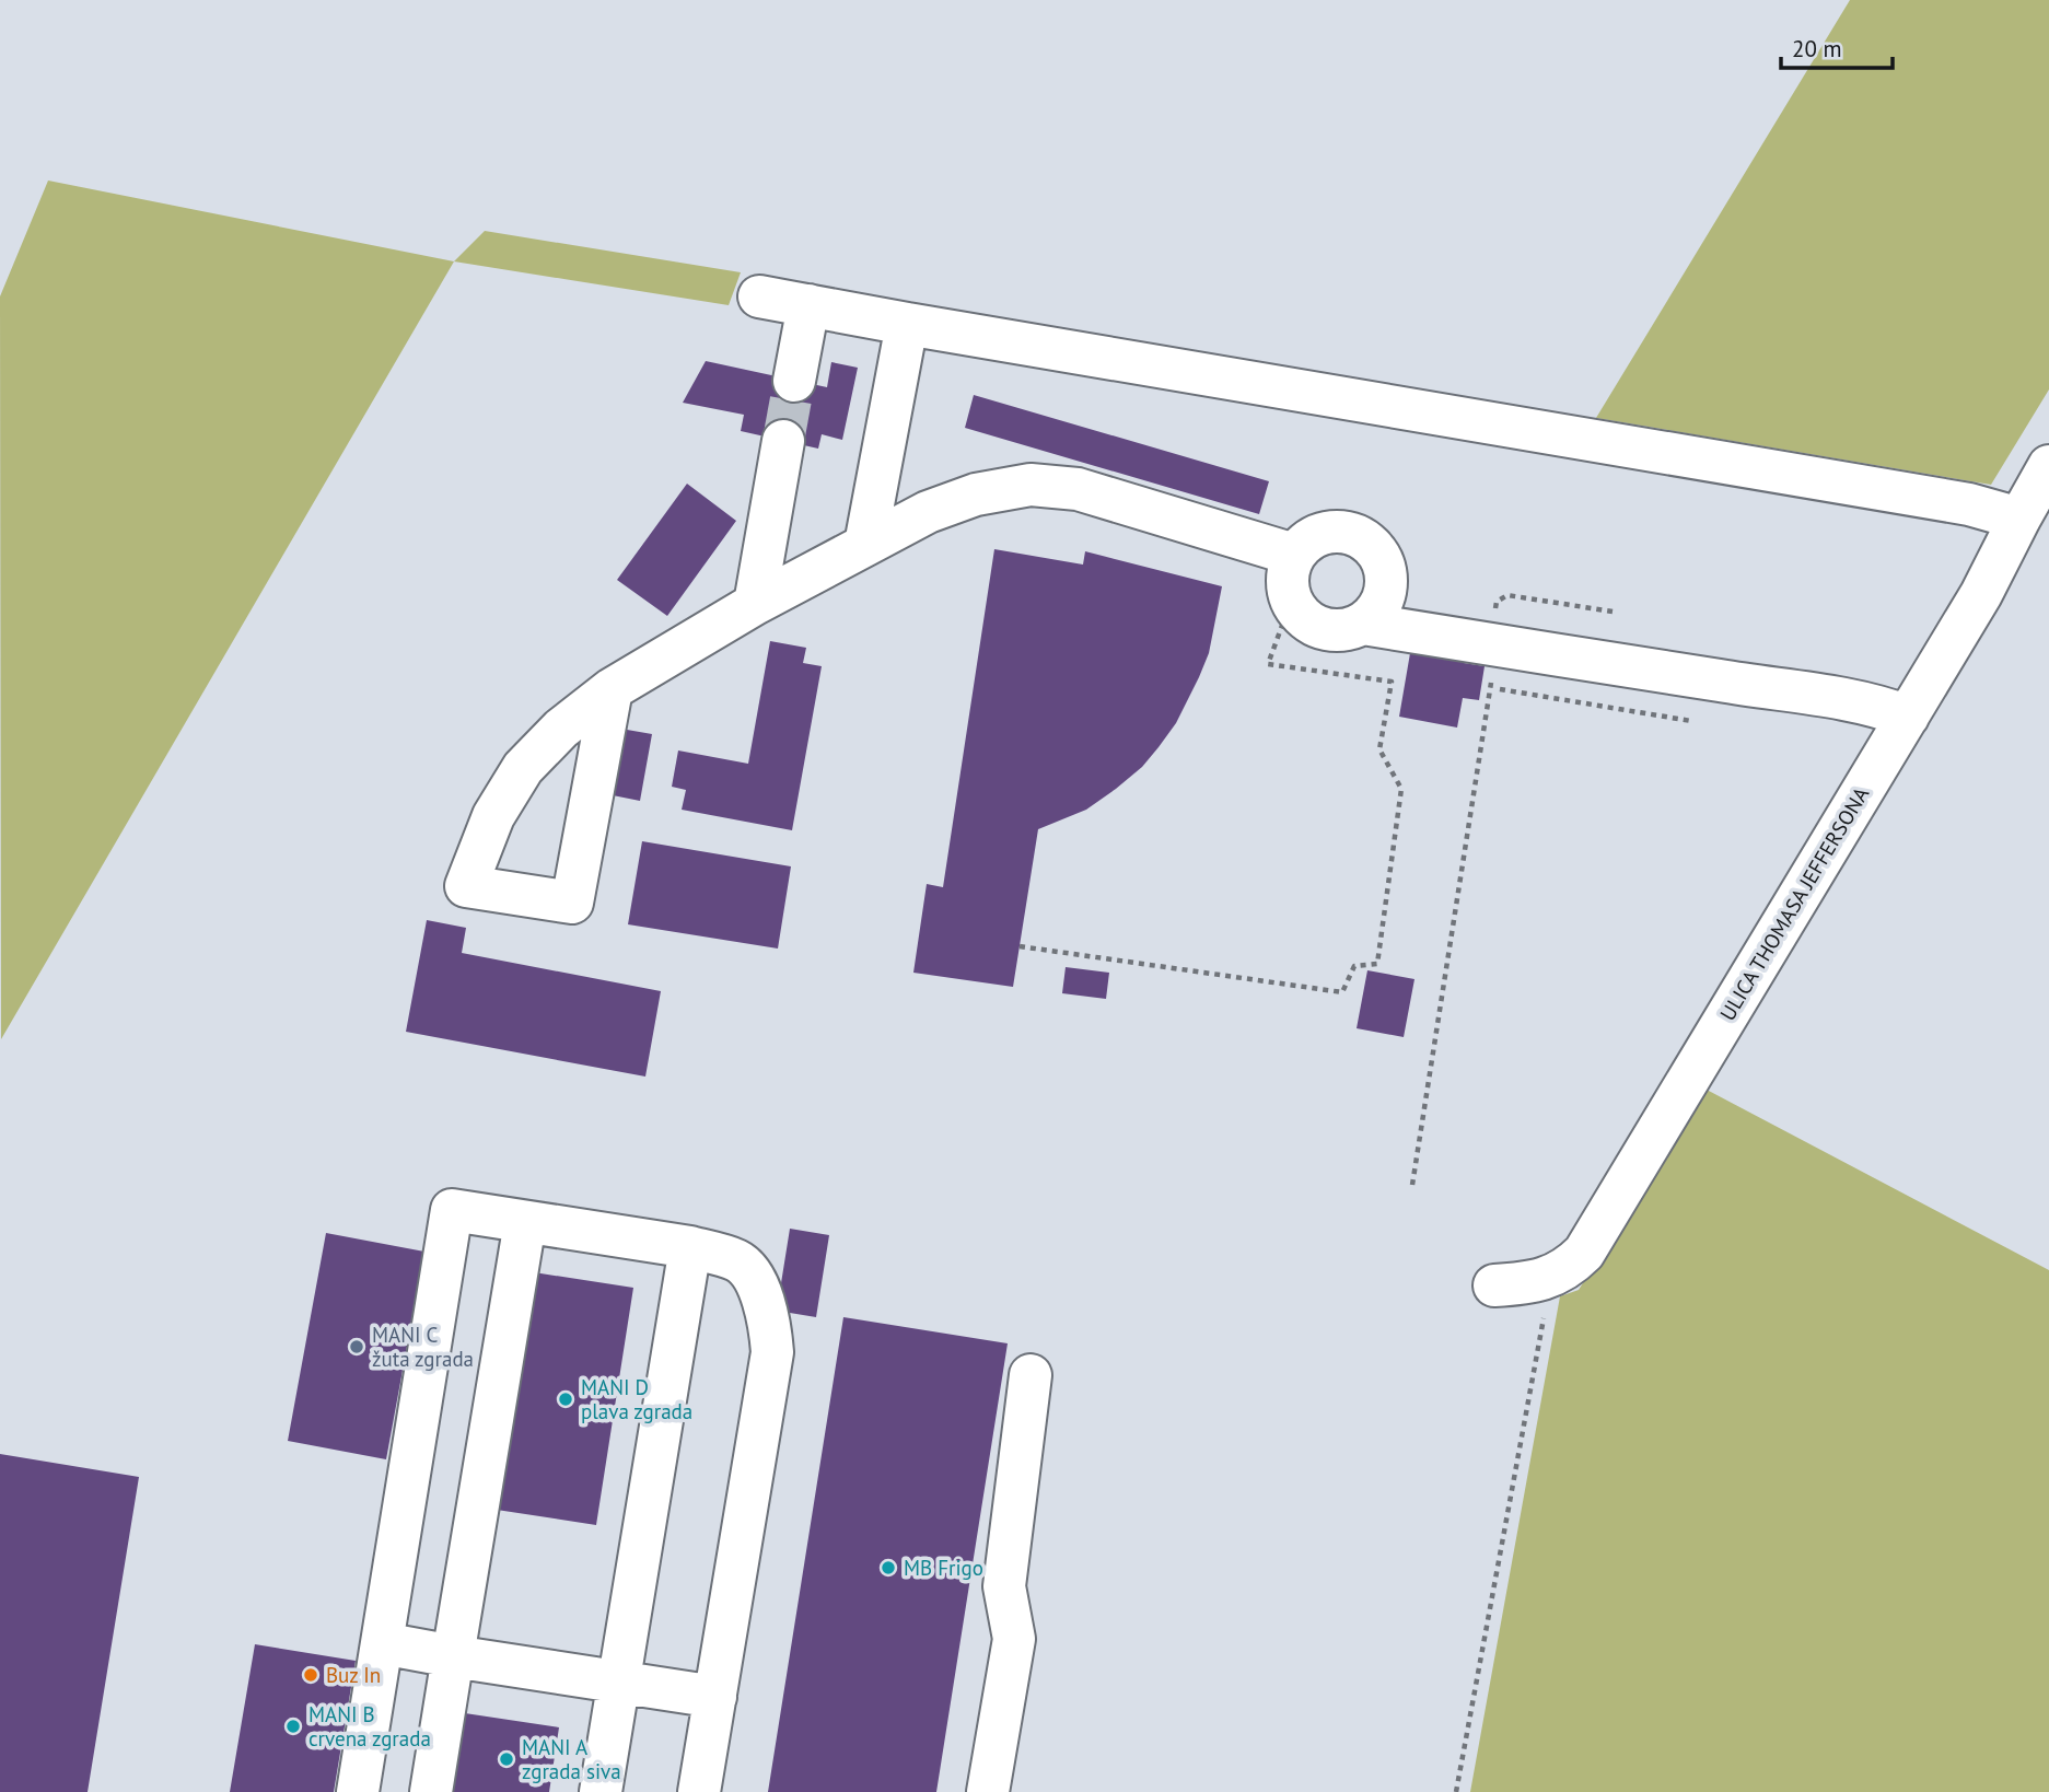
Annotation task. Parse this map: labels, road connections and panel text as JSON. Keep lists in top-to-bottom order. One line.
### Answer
{"streets":{"street":["ULICA THOMASA JEFFERSONA"]},"places":["MANI C žuta zgrada","MANI D plava zgrada","MB Frigo","Buz In","MANI B crvena zgrada","MANI A zgrada siva"],"scale_bar":"20 m"}
